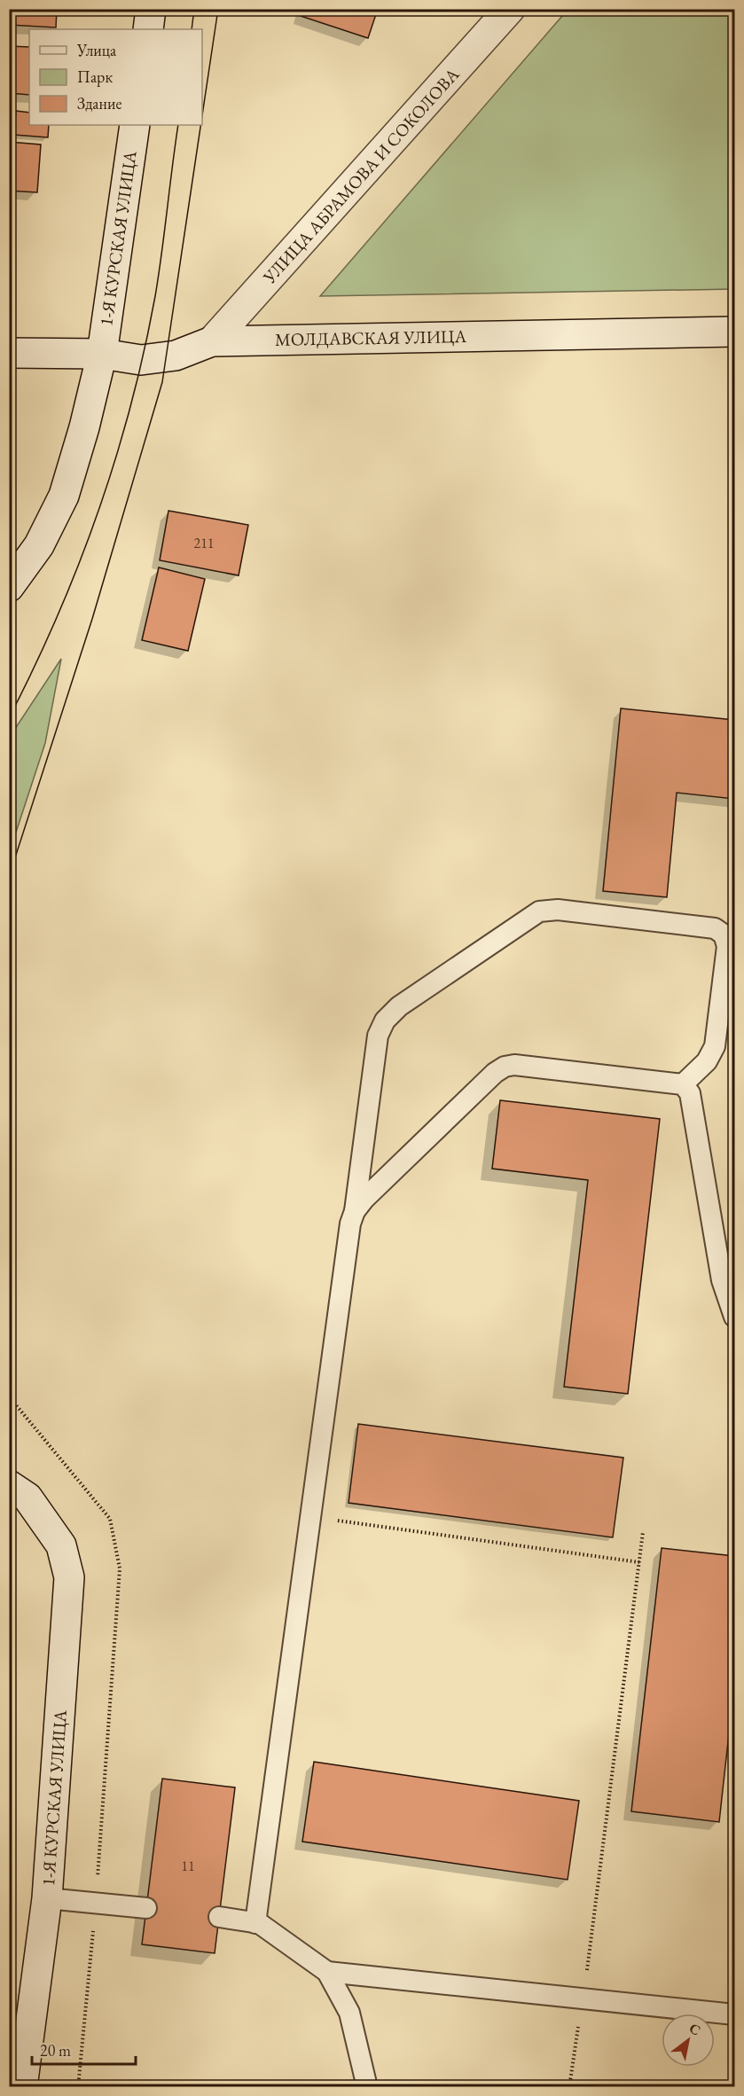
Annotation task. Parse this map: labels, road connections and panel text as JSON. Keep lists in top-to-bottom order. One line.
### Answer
{"streets":{"street":["УЛИЦА АБРАМОВА И СОКОЛОВА","1-Я КУРСКАЯ УЛИЦА","МОЛДАВСКАЯ УЛИЦА"]},"crossings":[["УЛИЦА АБРАМОВА И СОКОЛОВА","МОЛДАВСКАЯ УЛИЦА"],["1-Я КУРСКАЯ УЛИЦА","МОЛДАВСКАЯ УЛИЦА"]],"house_numbers":["211","11"],"legend":["Улица","Парк","Здание"],"scale_bar":"20 m","north":"top right"}
